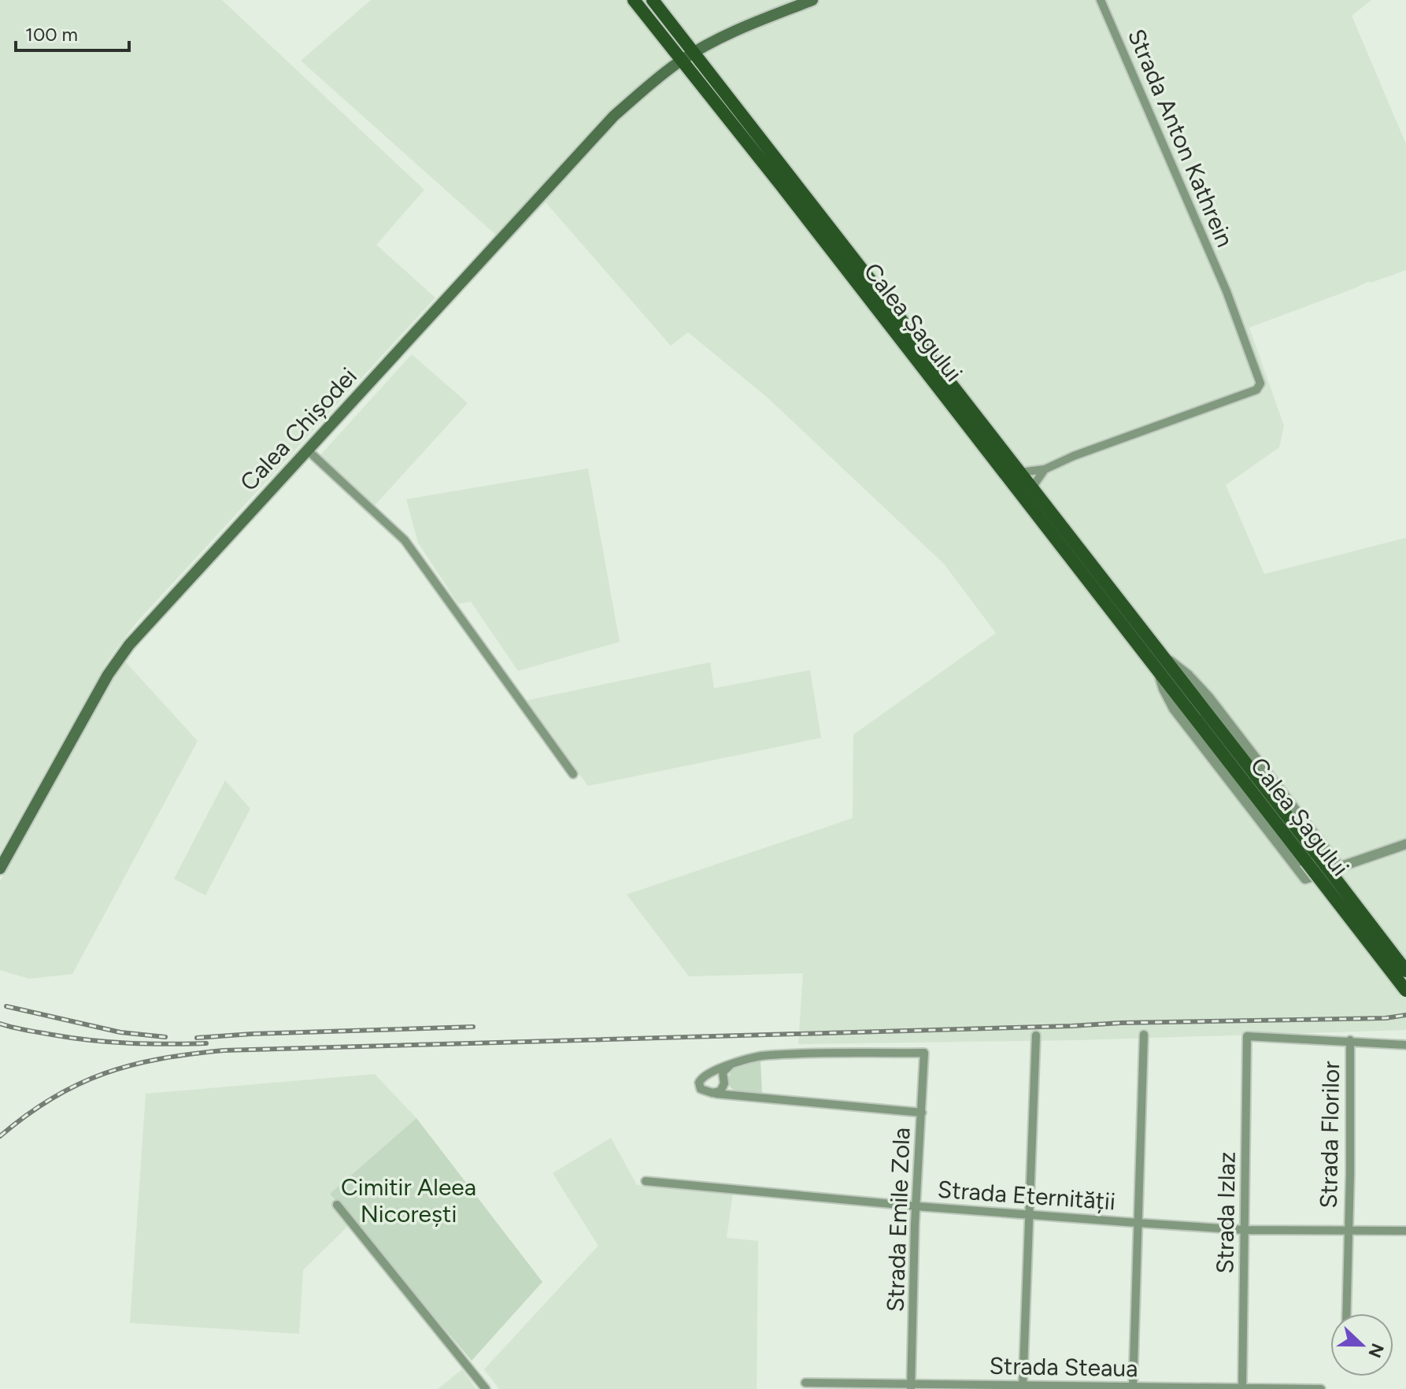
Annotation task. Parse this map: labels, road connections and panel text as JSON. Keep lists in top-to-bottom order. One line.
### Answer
{"streets":{"main road":["Calea Șagului","Calea Chișodei"],"street":["Strada Anton Kathrein","Strada Florilor","Strada Eternității","Strada Izlaz","Strada Emile Zola","Strada Steaua"]},"crossings":[["Calea Șagului","Calea Chișodei"],["Strada Florilor","Strada Eternității"],["Strada Florilor","Strada Izlaz"],["Strada Eternității","Strada Izlaz"],["Strada Eternității","Strada Emile Zola"],["Strada Izlaz","Strada Steaua"],["Strada Emile Zola","Strada Steaua"]],"parks":["Cimitir Aleea Nicorești"],"scale_bar":"100 m","north":"right"}
